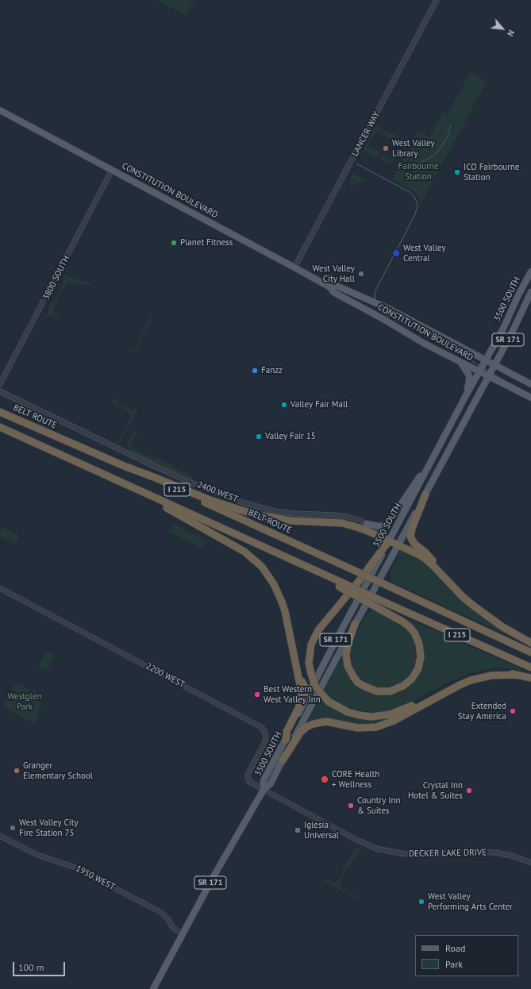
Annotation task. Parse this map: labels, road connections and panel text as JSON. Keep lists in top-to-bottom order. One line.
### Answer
{"streets":{"highway":["BELT ROUTE","I 215"],"main road":["CONSTITUTION BOULEVARD","3500 SOUTH","SR 171"],"street":["LANCER WAY","3800 SOUTH","2400 WEST","2200 WEST","DECKER LAKE DRIVE","1950 WEST"]},"crossings":[["LANCER WAY","CONSTITUTION BOULEVARD"],["CONSTITUTION BOULEVARD","3800 SOUTH"],["CONSTITUTION BOULEVARD","3500 SOUTH"],["3500 SOUTH","2400 WEST"],["3500 SOUTH","2200 WEST"],["3500 SOUTH","DECKER LAKE DRIVE"],["3500 SOUTH","1950 WEST"],["2200 WEST","DECKER LAKE DRIVE"]],"parks":["Fairbourne Station","Westglen Park"],"places":["West Valley Library","ICO Fairbourne Station","Planet Fitness","West Valley Central","West Valley City Hall","Fanzz","Valley Fair Mall","Valley Fair 15","Best Western West Valley Inn","Extended Stay America","Granger Elementary School","CORE Health + Wellness","Crystal Inn Hotel & Suites","Country Inn & Suites","West Valley City Fire Station 75","Iglesia Universal","West Valley Performing Arts Center"],"legend":["Road","Park"],"scale_bar":"100 m","north":"bottom right"}
